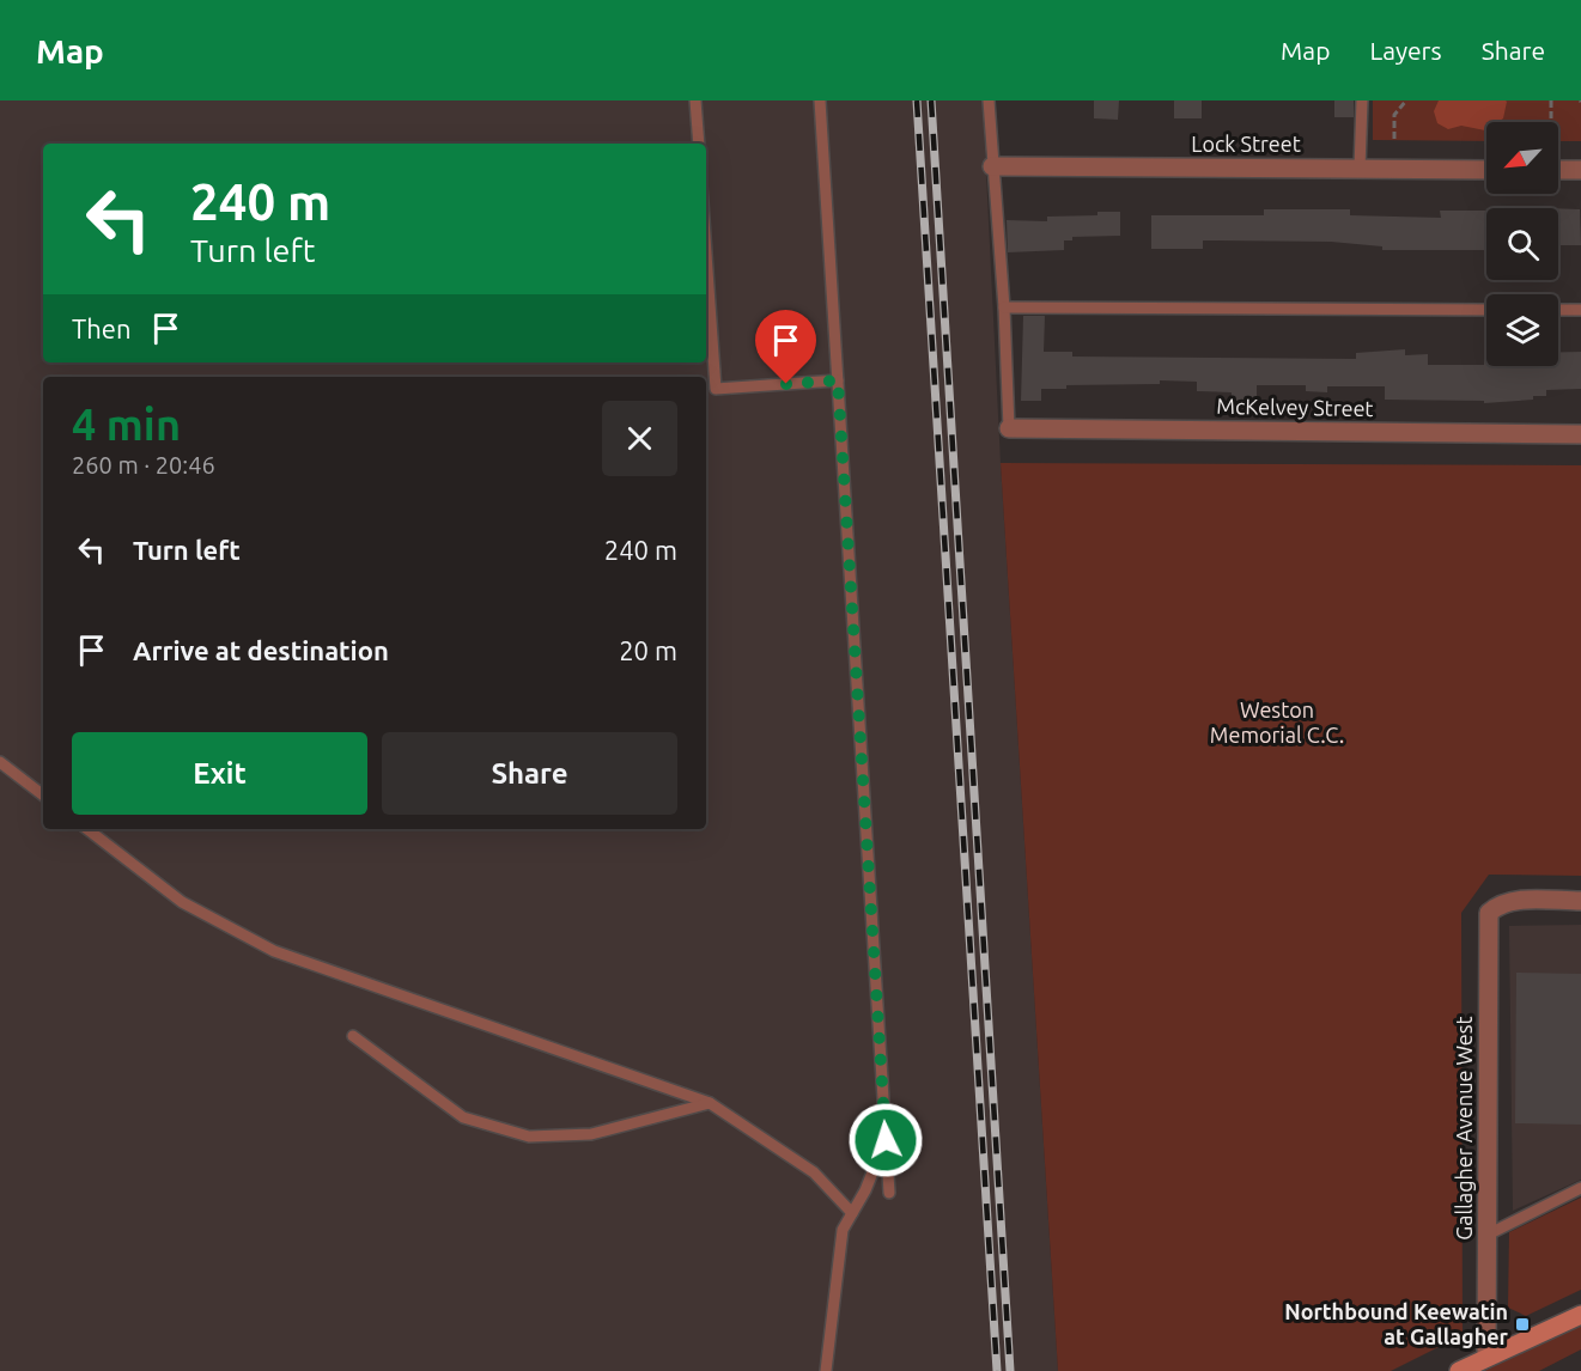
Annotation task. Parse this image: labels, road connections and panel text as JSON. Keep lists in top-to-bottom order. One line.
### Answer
{"streets":{"street":["Lock Street","McKelvey Street","Gallagher Avenue West"]},"parks":["Weston Memorial C.C."],"places":{"transit":["Northbound Keewatin at Gallagher"]},"north":"bottom left","page":{"header":"Map","nav":["Map","Layers","Share"],"turn":["240 m","Turn left"],"then":"Then","heading":["4 min","260 m · 20:46"],"list":[{"name":"Turn left","value":"240 m"},{"name":"Arrive at destination","value":"20 m"}],"buttons":["Exit","Share"]}}
